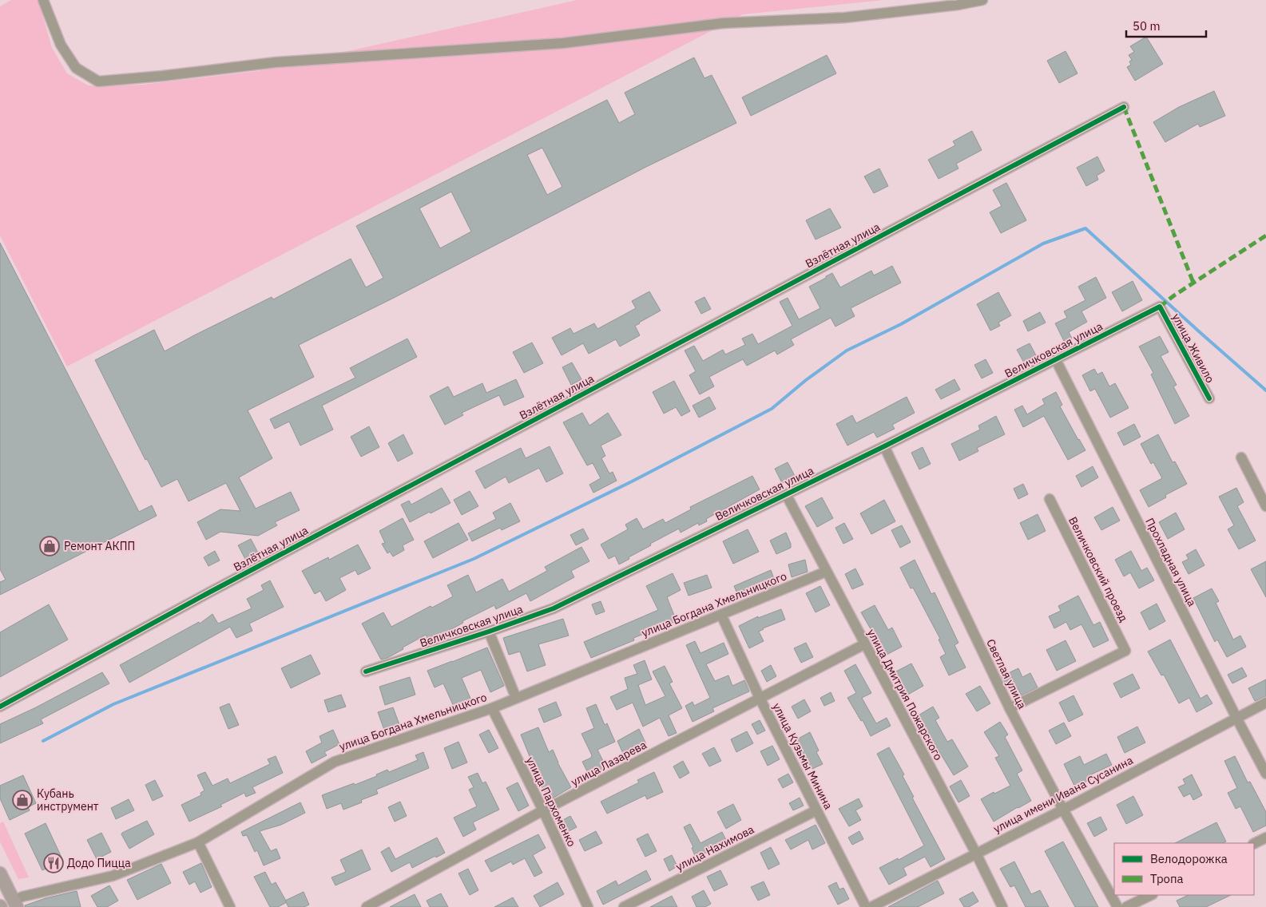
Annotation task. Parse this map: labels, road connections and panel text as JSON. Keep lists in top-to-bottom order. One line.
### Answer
{"streets":{"street":["Взлётная улица","улица Живило","Величковская улица","Прохладная улица","Величковский проезд","улица Богдана Хмельницкого","Светлая улица","улица Дмитрия Пожарского","улица Кузьмы Минина","улица Лазарева","улица имени Ивана Сусанина","улица Пархоменко","улица Нахимова"]},"crossings":[["улица Живило","Величковская улица"],["Величковская улица","Прохладная улица"],["Величковская улица","Светлая улица"],["Величковская улица","улица Дмитрия Пожарского"],["Прохладная улица","улица имени Ивана Сусанина"],["Величковский проезд","Светлая улица"],["улица Богдана Хмельницкого","улица Дмитрия Пожарского"],["улица Богдана Хмельницкого","улица Кузьмы Минина"],["улица Богдана Хмельницкого","улица Пархоменко"],["Светлая улица","улица имени Ивана Сусанина"],["улица Дмитрия Пожарского","улица Лазарева"],["улица Дмитрия Пожарского","улица имени Ивана Сусанина"],["улица Кузьмы Минина","улица Лазарева"],["улица Кузьмы Минина","улица Нахимова"],["улица Лазарева","улица Пархоменко"]],"places":{"shop":["Ремонт АКПП","Кубань инструмент"],"restaurant":["Додо Пицца"]},"legend":["Велодорожка","Тропа"],"scale_bar":"50 m"}
